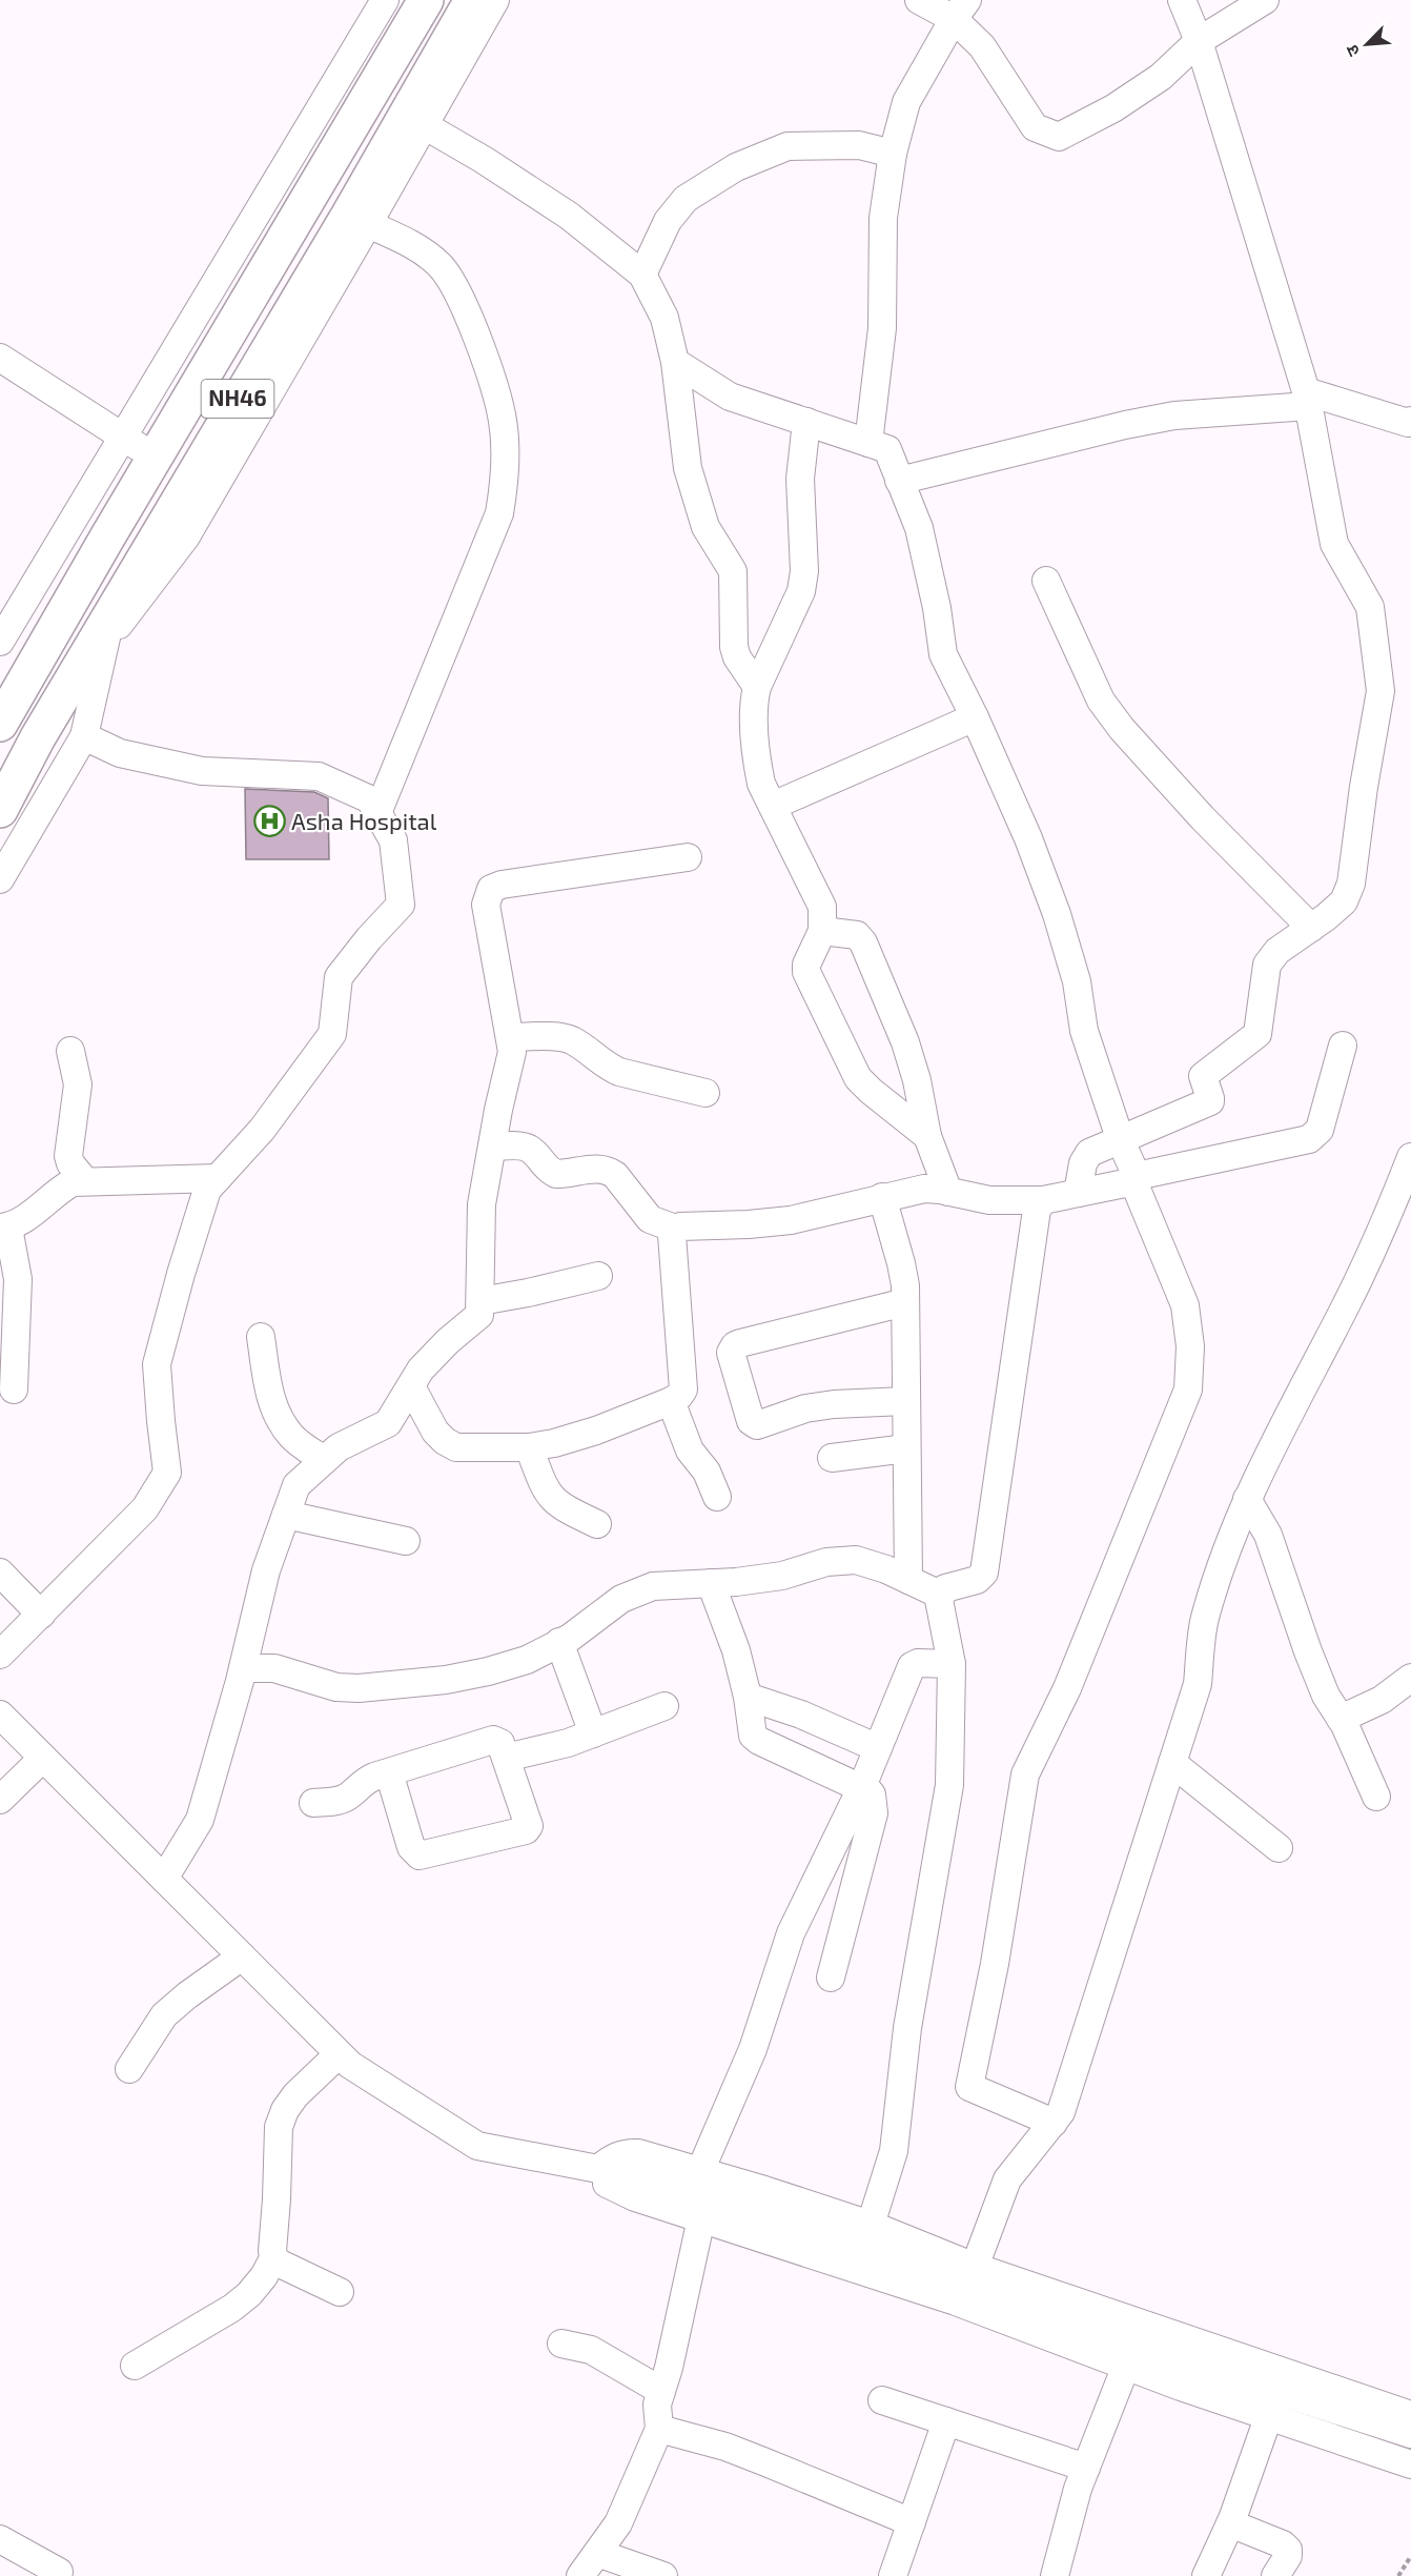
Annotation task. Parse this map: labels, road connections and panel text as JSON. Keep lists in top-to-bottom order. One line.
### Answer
{"streets":{"highway":["NH46"]},"places":{"hospital":["Asha Hospital"]},"north":"bottom left"}
